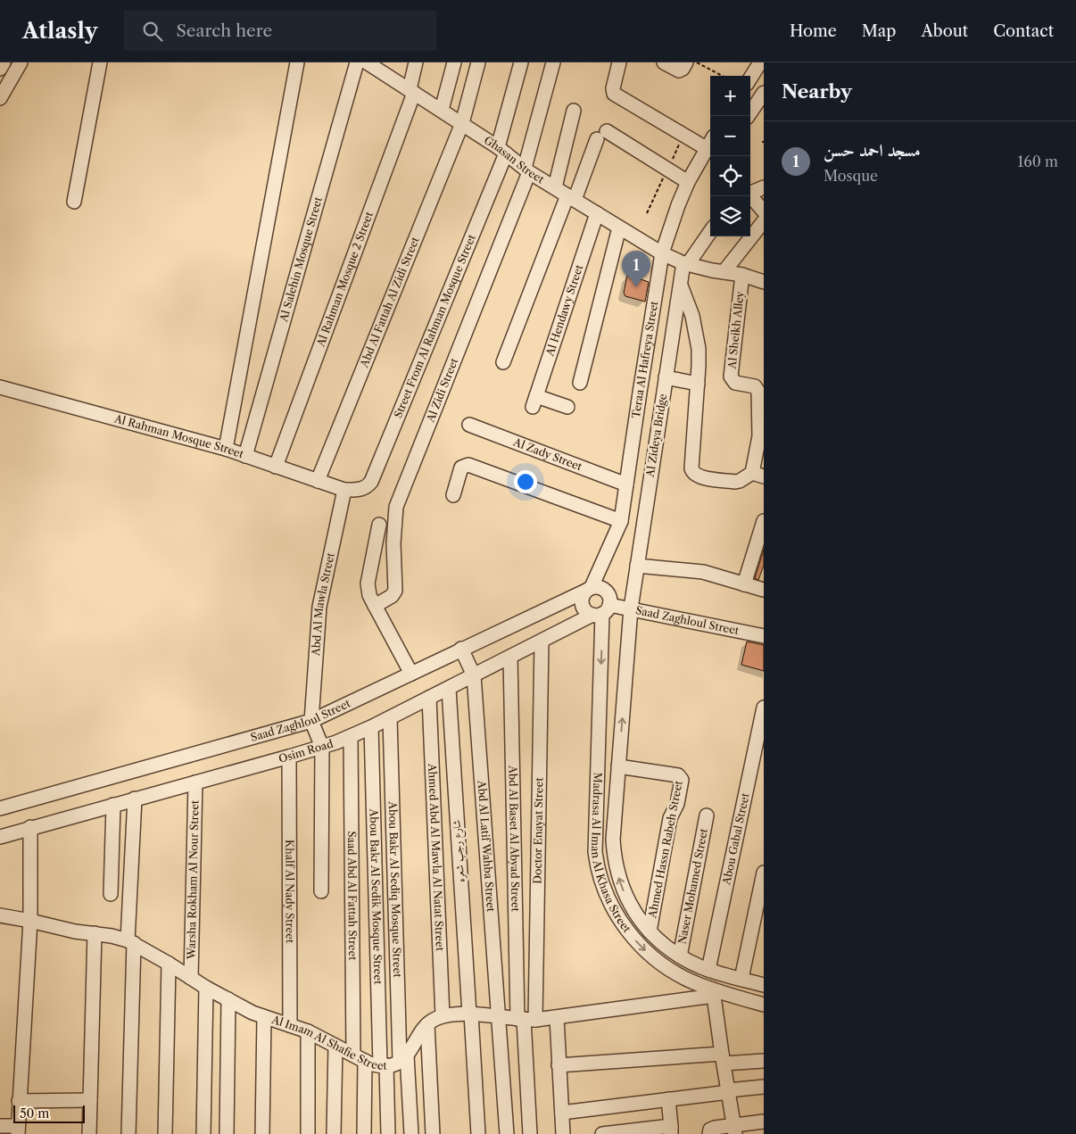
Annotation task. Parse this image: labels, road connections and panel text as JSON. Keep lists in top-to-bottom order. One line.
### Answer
{"streets":{"street":["Ghasan Street","Al Salehin Mosque Street","Al Rahman Mosque 2 Street","Abd Al Fattah Al Zidi Street","Al Hendawy Street","Street From Al Rahman Mosque Street","Al Sheikh Alley","Teraa Al Hafreya Street","Al Zidi Street","Al Zideya Bridge","Al Rahman Mosque Street","Al Zady Street","Abd Al Mawla Street","Saad Zaghloul Street","Osim Road","Doctor Enayat Street","Abd Al Baset Al Abyad Street","Abou Gabal Street","Abd Al Latif Wahba Street","Ahmed Hassn Rabeh Street","Madrasa Al Iman Al Khasa Street","شارع رجب شعره","Ahmed Abd Al Mawla Al Natat Street","Warsha Rokham Al Nour Street","Naser Mohamed Street","Abou Bakr Al Sediq Mosque Street","Khalf Al Nady Street","Saad Abd Al Fattah Street","Abou Bakr Al Sedik Mosque Street","Al Imam Al Shafie Street"]},"crossings":[["Ghasan Street","Al Rahman Mosque 2 Street"],["Ghasan Street","Abd Al Fattah Al Zidi Street"],["Ghasan Street","Al Hendawy Street"],["Ghasan Street","Street From Al Rahman Mosque Street"],["Ghasan Street","Al Sheikh Alley"],["Ghasan Street","Teraa Al Hafreya Street"],["Ghasan Street","Al Zidi Street"],["Ghasan Street","Al Zideya Bridge"],["Al Salehin Mosque Street","Al Rahman Mosque Street"],["Al Rahman Mosque 2 Street","Al Rahman Mosque Street"],["Abd Al Fattah Al Zidi Street","Al Rahman Mosque Street"],["Street From Al Rahman Mosque Street","Al Rahman Mosque Street"],["Street From Al Rahman Mosque Street","Abd Al Mawla Street"],["Teraa Al Hafreya Street","Al Zady Street"],["Teraa Al Hafreya Street","Saad Zaghloul Street"],["Teraa Al Hafreya Street","Osim Road"],["Teraa Al Hafreya Street","Madrasa Al Iman Al Khasa Street"],["Al Zideya Bridge","Saad Zaghloul Street"],["Al Zideya Bridge","Madrasa Al Iman Al Khasa Street"],["Al Rahman Mosque Street","Abd Al Mawla Street"],["Abd Al Mawla Street","Saad Zaghloul Street"],["Saad Zaghloul Street","Osim Road"],["Saad Zaghloul Street","Madrasa Al Iman Al Khasa Street"],["Osim Road","Doctor Enayat Street"],["Osim Road","Abd Al Baset Al Abyad Street"],["Osim Road","Abd Al Latif Wahba Street"],["Osim Road","Madrasa Al Iman Al Khasa Street"],["Osim Road","شارع رجب شعره"],["Osim Road","Ahmed Abd Al Mawla Al Natat Street"],["Osim Road","Warsha Rokham Al Nour Street"],["Osim Road","Abou Bakr Al Sediq Mosque Street"],["Osim Road","Khalf Al Nady Street"],["Osim Road","Saad Abd Al Fattah Street"],["Osim Road","Abou Bakr Al Sedik Mosque Street"],["Doctor Enayat Street","Abd Al Baset Al Abyad Street"],["Doctor Enayat Street","Al Imam Al Shafie Street"],["Abd Al Baset Al Abyad Street","Al Imam Al Shafie Street"],["Abou Gabal Street","Madrasa Al Iman Al Khasa Street"],["Abd Al Latif Wahba Street","Al Imam Al Shafie Street"],["Ahmed Hassn Rabeh Street","Madrasa Al Iman Al Khasa Street"],["Madrasa Al Iman Al Khasa Street","Naser Mohamed Street"],["Madrasa Al Iman Al Khasa Street","Al Imam Al Shafie Street"],["شارع رجب شعره","Al Imam Al Shafie Street"],["Ahmed Abd Al Mawla Al Natat Street","Al Imam Al Shafie Street"],["Warsha Rokham Al Nour Street","Al Imam Al Shafie Street"],["Abou Bakr Al Sediq Mosque Street","Al Imam Al Shafie Street"],["Khalf Al Nady Street","Al Imam Al Shafie Street"],["Saad Abd Al Fattah Street","Al Imam Al Shafie Street"],["Abou Bakr Al Sedik Mosque Street","Al Imam Al Shafie Street"]],"scale_bar":"50 m","page":{"header":"Atlasly","search":"Search here","nav":["Home","Map","About","Contact"],"heading":"Nearby","map_buttons":["+","−"],"list":[{"mark":"1","name":"مسجد احمد حسن","note":"Mosque","value":"160 m"}],"pins":"1","scale":"50 m"}}
